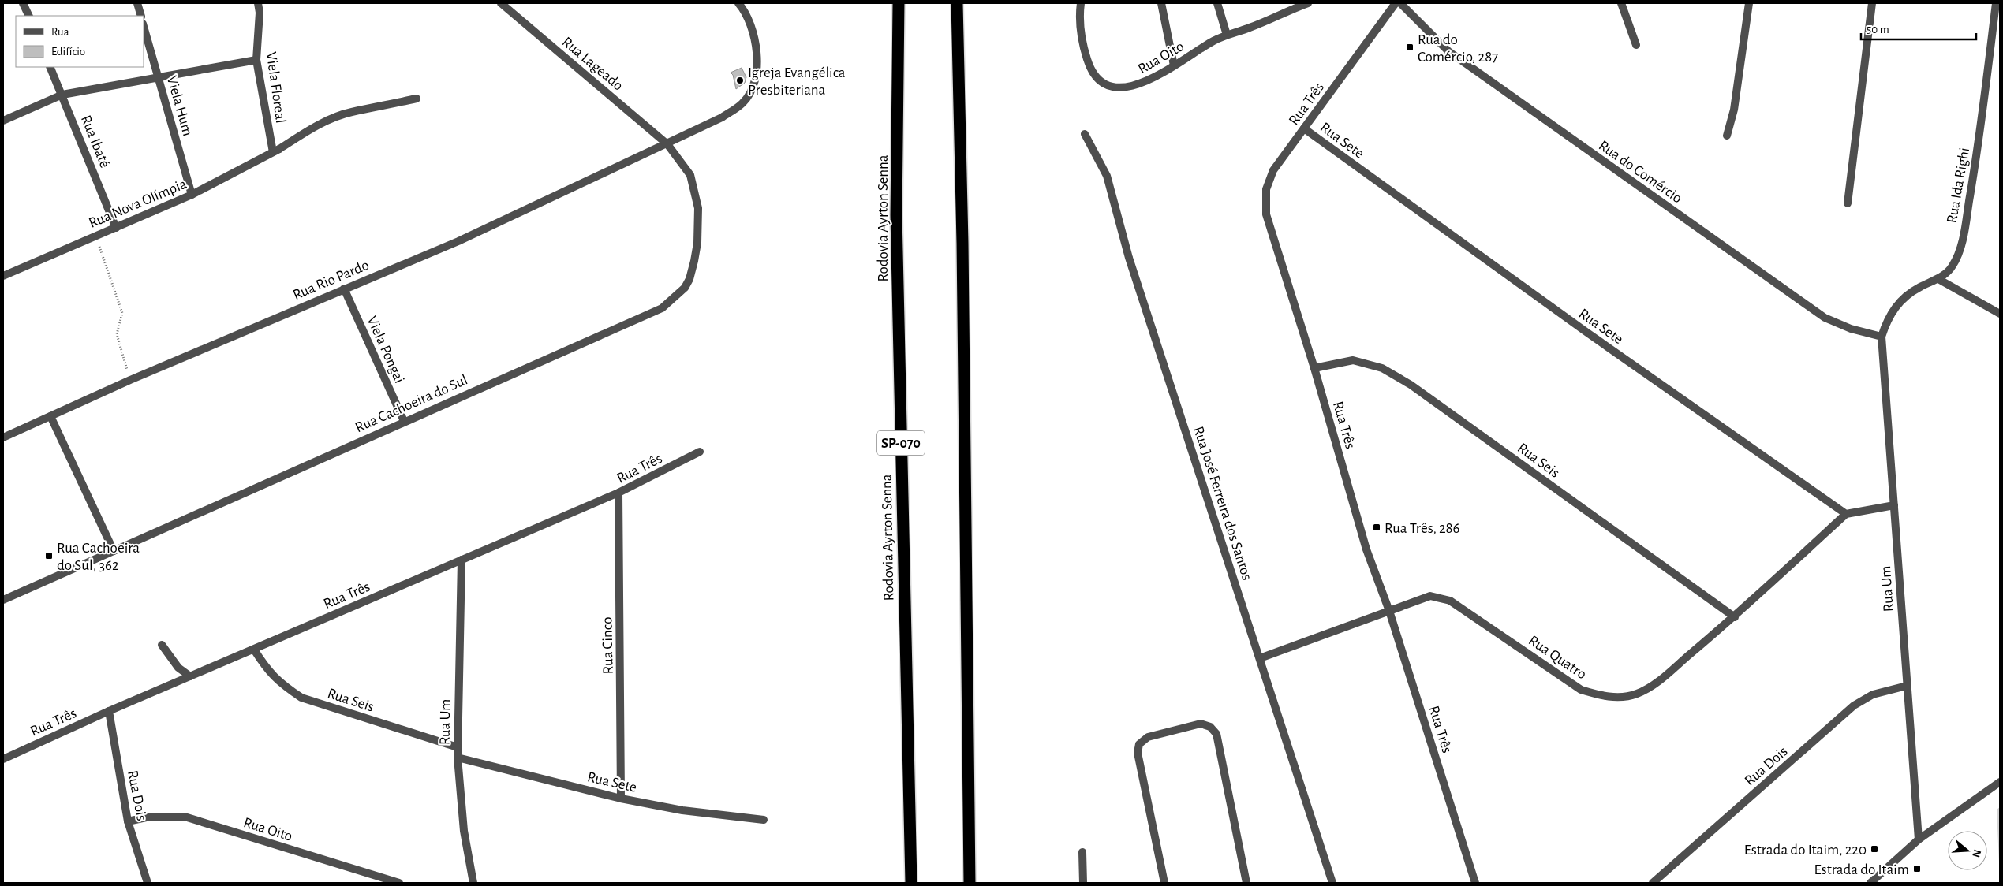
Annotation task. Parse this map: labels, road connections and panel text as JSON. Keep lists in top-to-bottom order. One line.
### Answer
{"streets":{"highway":["Rodovia Ayrton Senna","SP-070"],"street":["Rua Oito","Rua Lageado","Viela Floreal","Rua Três","Viela Hum","Rua Sete","Rua Ibaté","Rua do Comércio","Rua Ida Righi","Rua Nova Olímpia","Rua Rio Pardo","Viela Pongai","Rua Cachoeira do Sul","Rua Seis","Rua José Ferreira dos Santos","Rua Um","Rua Cinco","Rua Quatro","Rua Dois"]},"crossings":[["Rua Oito","Rua Dois"],["Rua Lageado","Rua Rio Pardo"],["Rua Lageado","Rua Cachoeira do Sul"],["Viela Floreal","Rua Nova Olímpia"],["Rua Três","Rua Sete"],["Rua Três","Rua Seis"],["Rua Três","Rua Um"],["Rua Três","Rua Cinco"],["Rua Três","Rua Quatro"],["Rua Três","Rua Dois"],["Viela Hum","Rua Nova Olímpia"],["Rua Sete","Rua Um"],["Rua Sete","Rua Cinco"],["Rua Sete","Rua Quatro"],["Rua Ibaté","Rua Nova Olímpia"],["Rua do Comércio","Rua Ida Righi"],["Rua do Comércio","Rua Um"],["Rua Ida Righi","Rua Um"],["Rua Rio Pardo","Viela Pongai"],["Rua Rio Pardo","Rua Cachoeira do Sul"],["Viela Pongai","Rua Cachoeira do Sul"],["Rua Seis","Rua Um"],["Rua Seis","Rua Quatro"],["Rua José Ferreira dos Santos","Rua Quatro"],["Rua Um","Rua Dois"]],"places":{"transit":["Rua do Comércio, 287","Rua Três, 286","Rua Cachoeira do Sul, 362","Estrada do Itaim, 220","Estrada do Itaim"],"other":["Igreja Evangélica Presbiteriana"]},"legend":["Rua","Edifício"],"scale_bar":"50 m","north":"right"}
